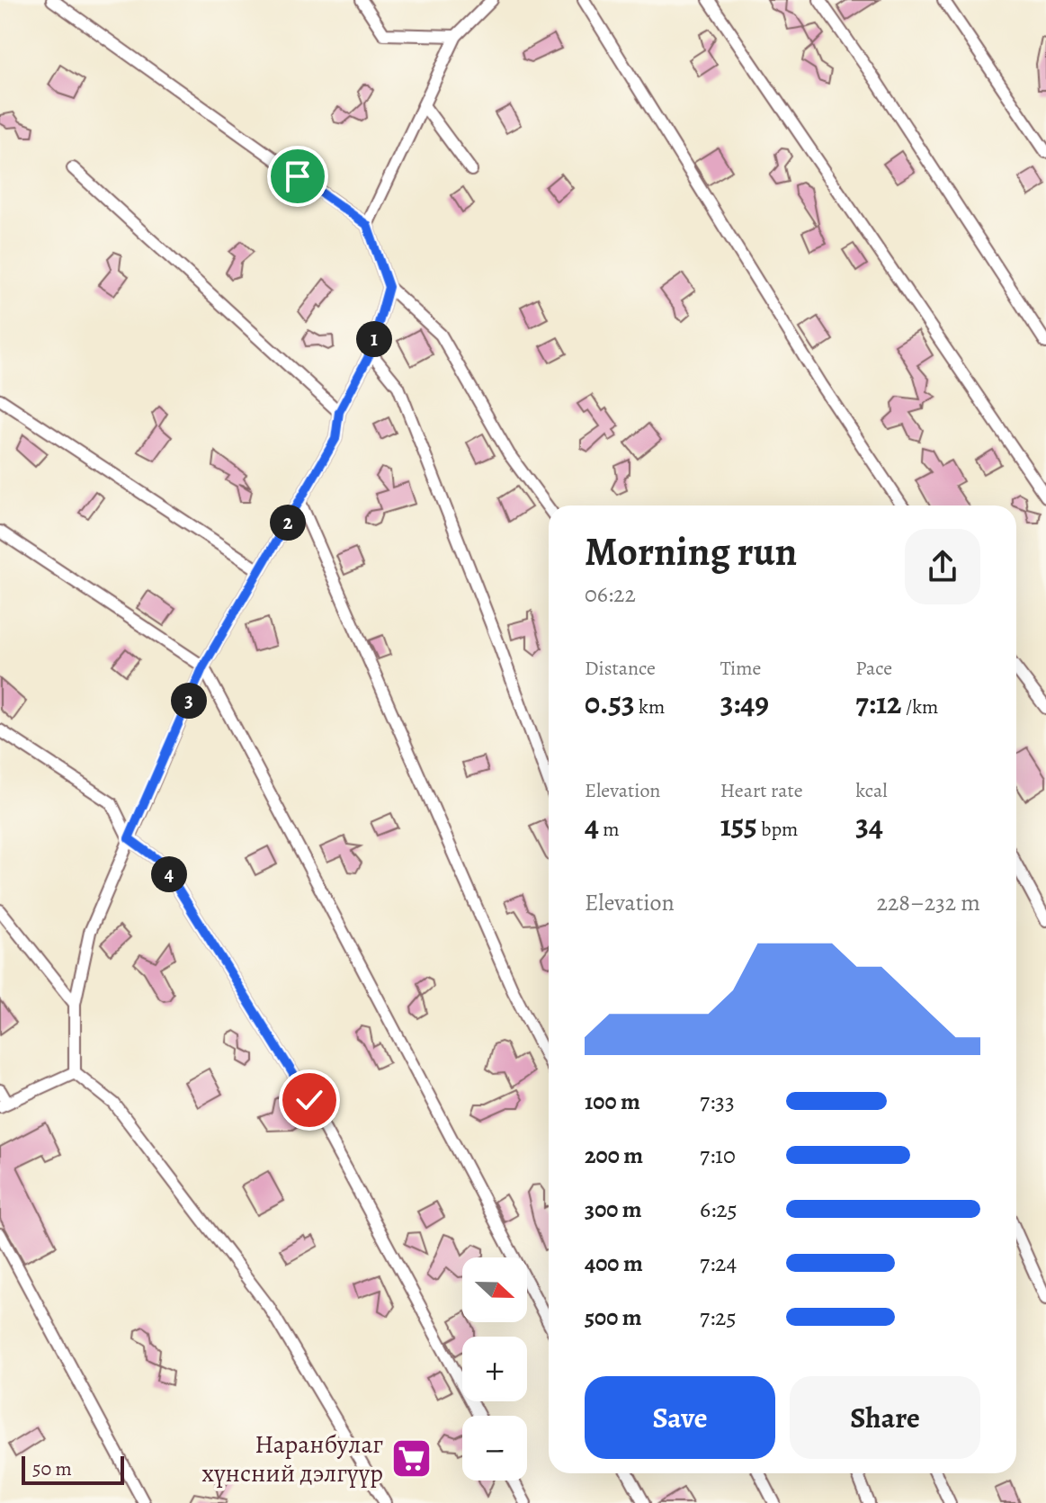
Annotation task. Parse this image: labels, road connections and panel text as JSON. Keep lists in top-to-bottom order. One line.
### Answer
{"places":{"supermarket":["Наранбулаг хүнсний дэлгүүр"]},"scale_bar":"50 m","north":"right","page":{"pins":["1","2","3","4"],"heading":["Morning run","06:22"],"stats":[["Distance","0.53 km"],["Time","3:49"],["Pace","7:12 /km"],["Elevation","4 m"],["Heart rate","155 bpm"],["kcal","34"]],"chart":["Elevation","228–232 m"],"list":[{"name":"100 m","note":"7:33"},{"name":"200 m","note":"7:10"},{"name":"300 m","note":"6:25"},{"name":"400 m","note":"7:24"},{"name":"500 m","note":"7:25"}],"map_buttons":["+","−"],"buttons":["Save","Share"],"scale":"50 m"}}
